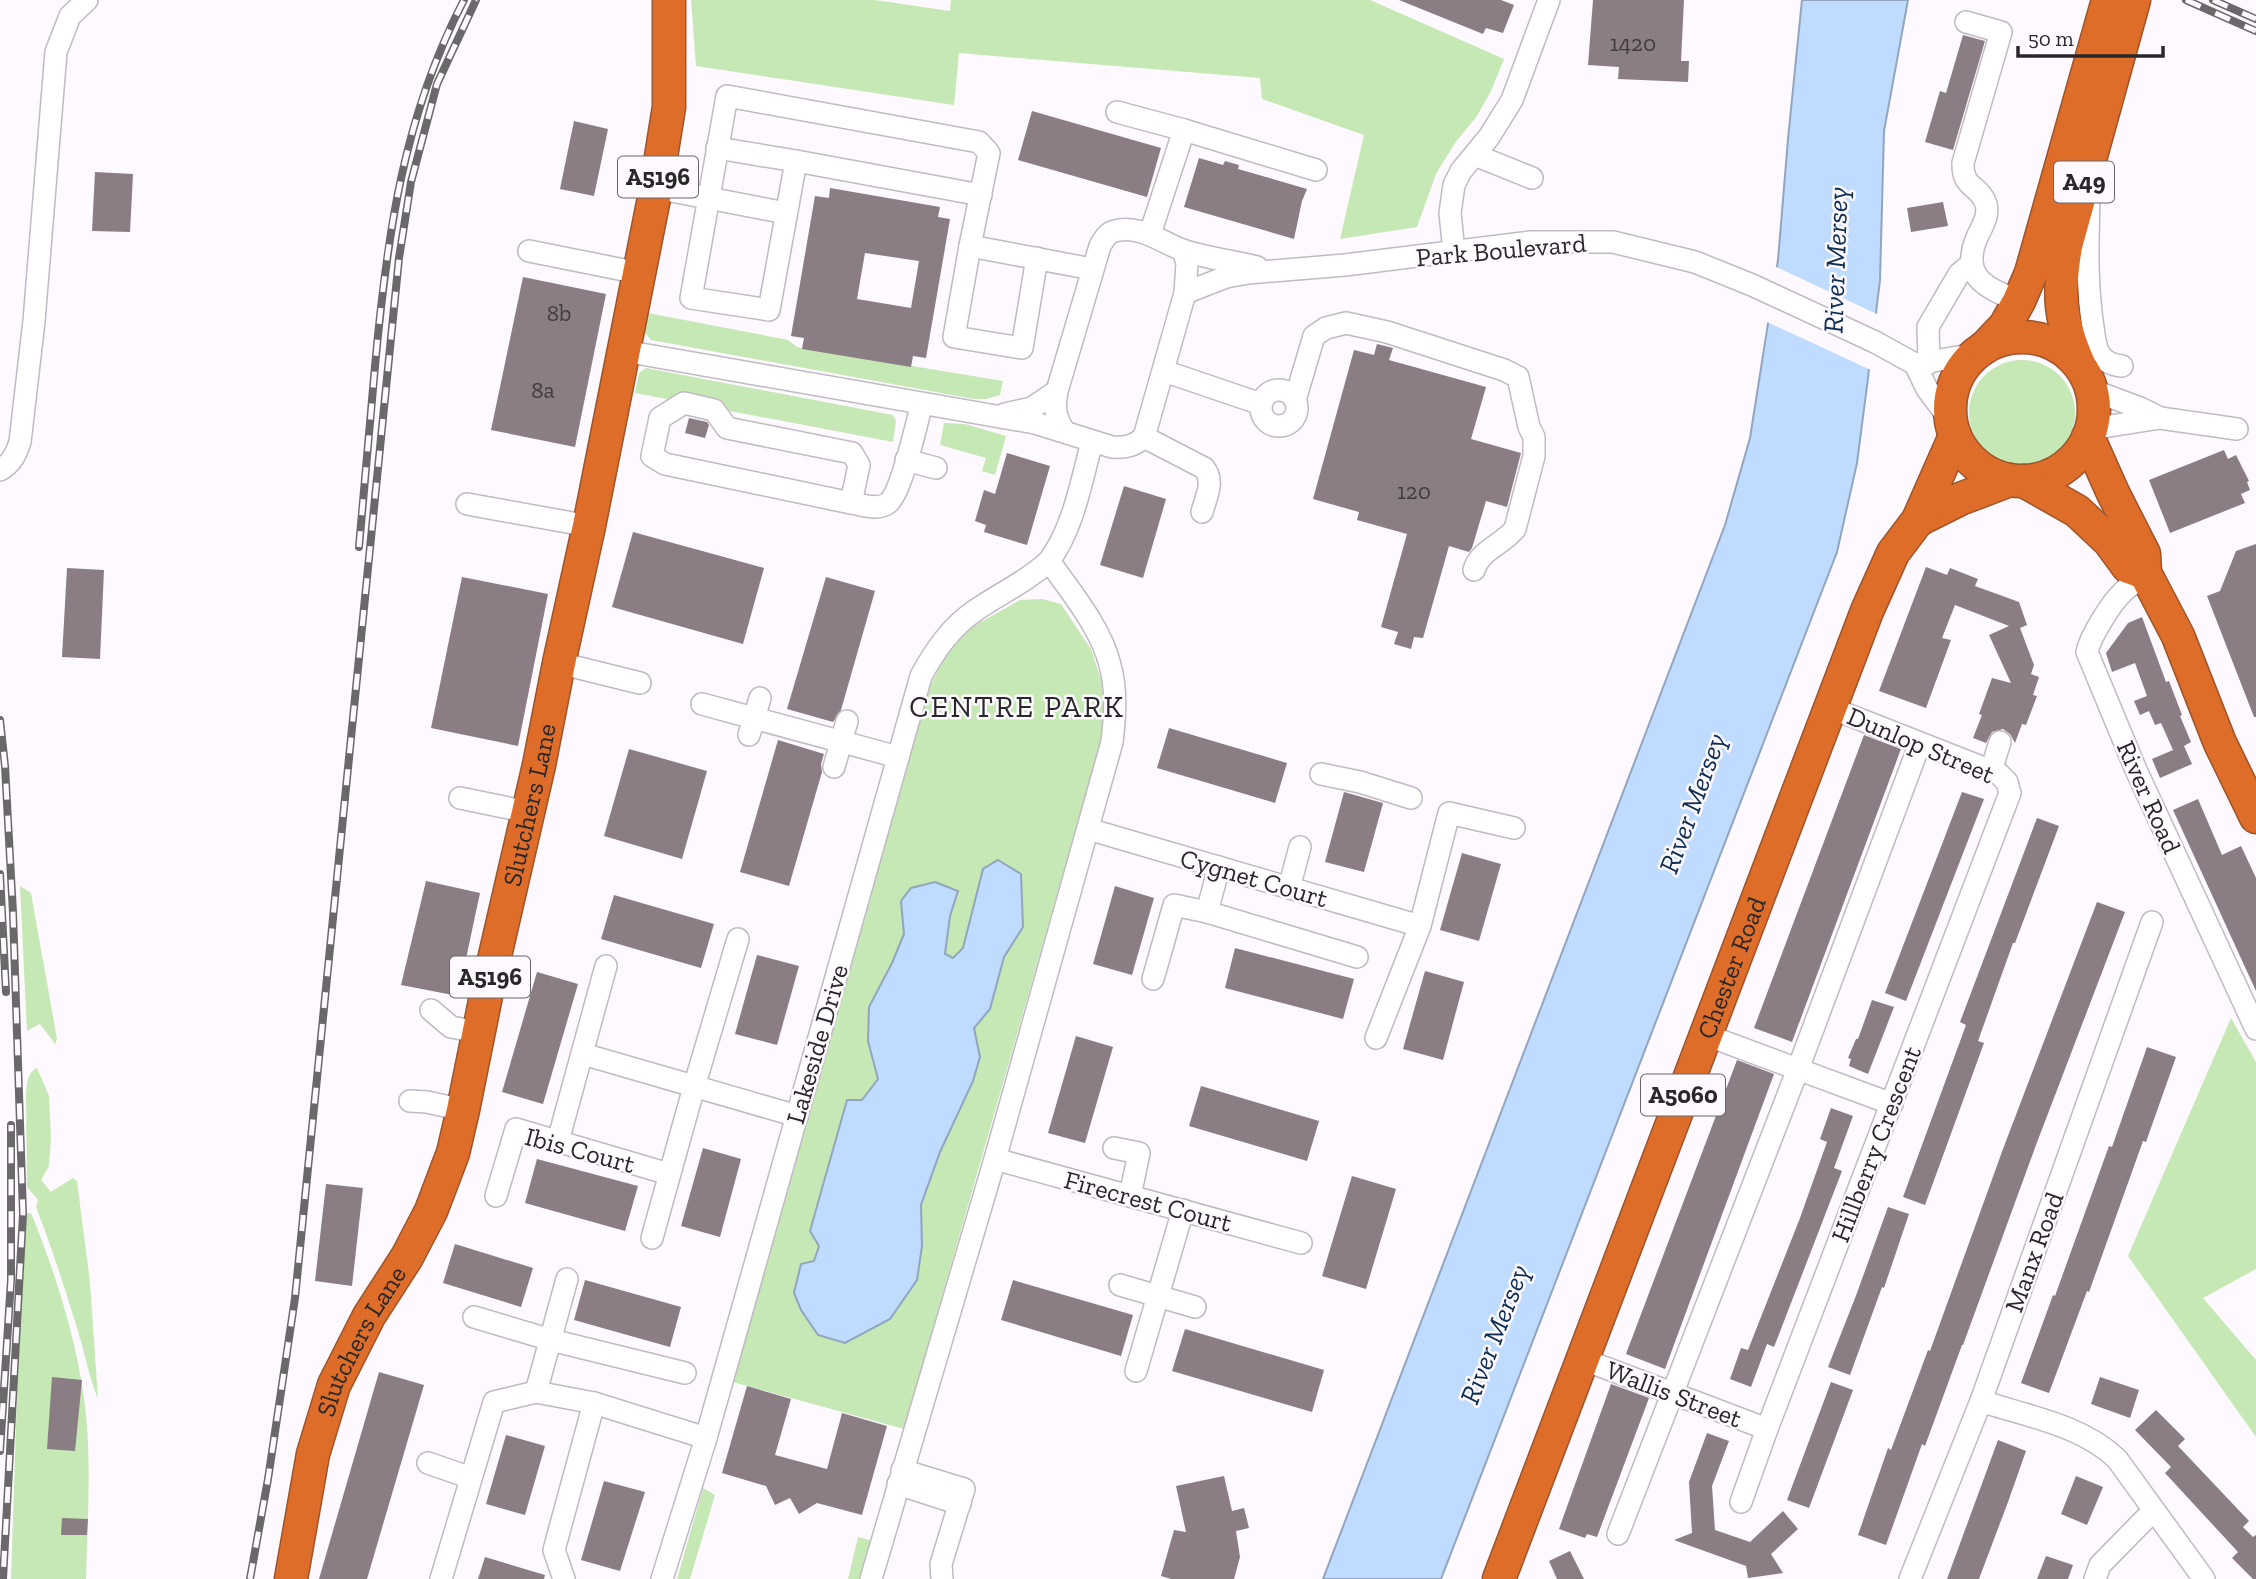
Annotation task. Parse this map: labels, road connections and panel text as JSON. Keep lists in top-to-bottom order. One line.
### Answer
{"streets":{"highway":["A5196","A49","Slutchers Lane","Chester Road","A5060"],"street":["Park Boulevard","Dunlop Street","River Road","Cygnet Court","Lakeside Drive","Hillberry Crescent","Ibis Court","Firecrest Court","Manx Road","Wallis Street"]},"crossings":[["A49","River Road"],["A49","Chester Road"],["Dunlop Street","Chester Road"],["Dunlop Street","Hillberry Crescent"],["Chester Road","Wallis Street"],["Hillberry Crescent","Wallis Street"]],"districts":["CENTRE PARK"],"water":["River Mersey"],"house_numbers":["1420","8b","8a","120"],"scale_bar":"50 m"}
